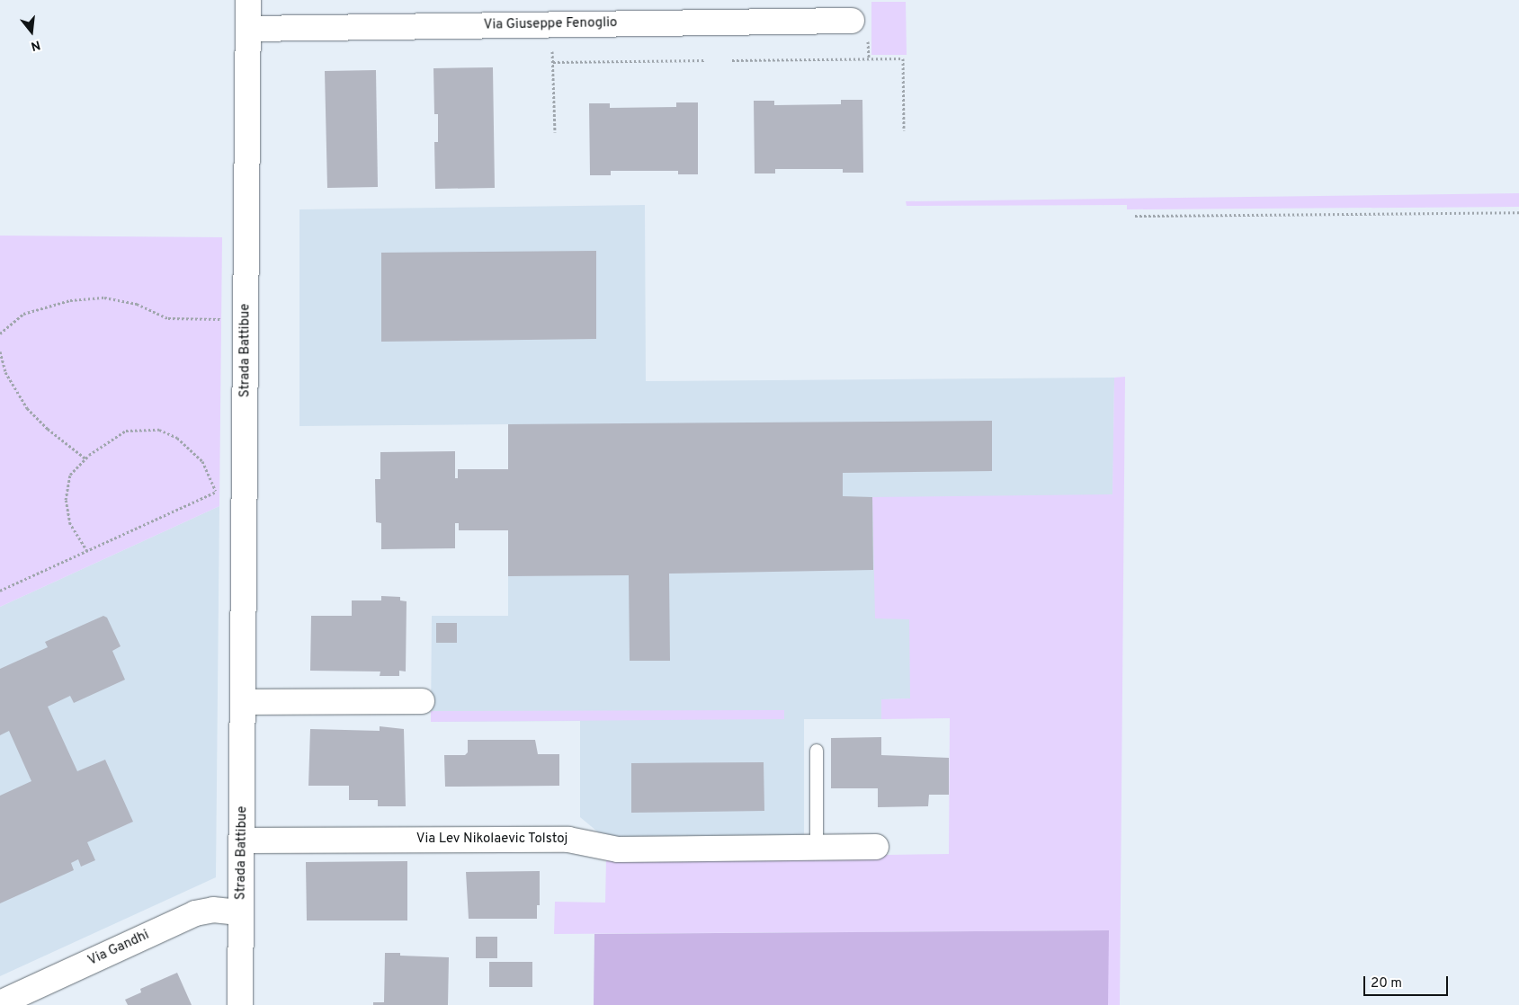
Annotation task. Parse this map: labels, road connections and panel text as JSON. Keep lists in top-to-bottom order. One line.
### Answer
{"streets":{"street":["Via Giuseppe Fenoglio","Strada Battibue","Via Lev Nikolaevic Tolstoj","Via Gandhi"]},"crossings":[["Via Giuseppe Fenoglio","Strada Battibue"],["Strada Battibue","Via Lev Nikolaevic Tolstoj"],["Strada Battibue","Via Gandhi"]],"scale_bar":"20 m","north":"bottom"}
